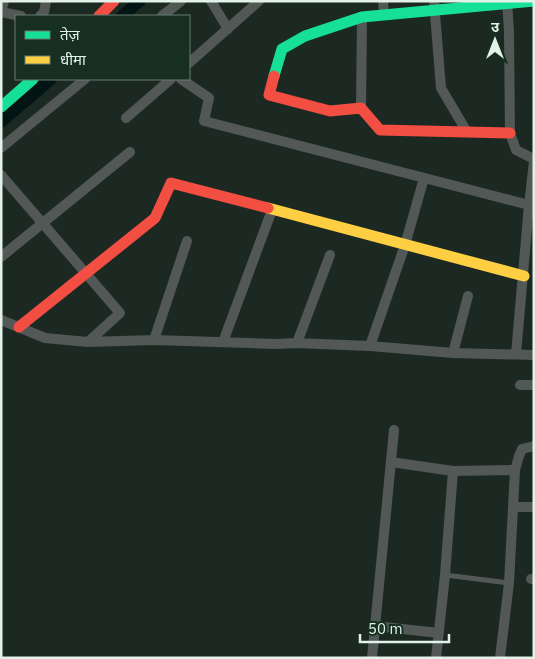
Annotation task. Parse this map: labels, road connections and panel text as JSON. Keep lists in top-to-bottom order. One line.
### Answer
{"legend":["तेज़","धीमा"],"scale_bar":"50 m","north":"top"}
